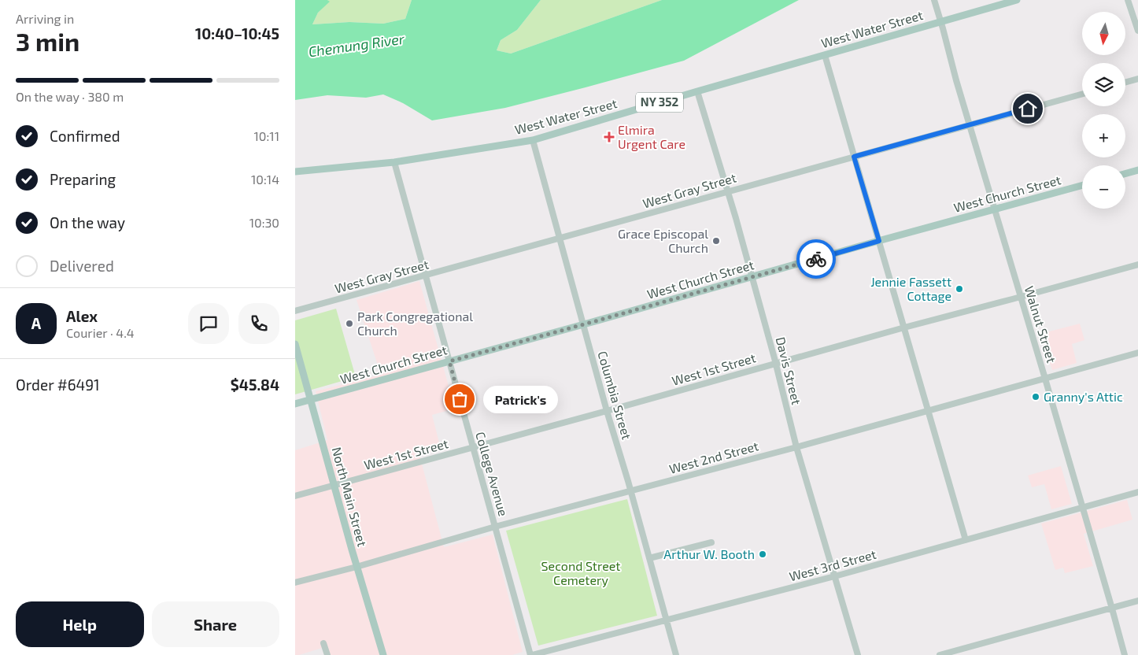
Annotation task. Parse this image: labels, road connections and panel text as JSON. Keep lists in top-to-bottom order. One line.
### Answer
{"streets":{"main road":["West Water Street","NY 352","West Church Street","North Main Street"],"street":["West Gray Street","Walnut Street","West 1st Street","Davis Street","Columbia Street","West 2nd Street","College Avenue","West 3rd Street"]},"crossings":[["West Water Street","Walnut Street"],["West Water Street","Davis Street"],["West Water Street","Columbia Street"],["West Water Street","College Avenue"],["West Gray Street","Walnut Street"],["West Gray Street","Davis Street"],["West Gray Street","Columbia Street"],["West Gray Street","College Avenue"],["West Church Street","Walnut Street"],["West Church Street","Davis Street"],["West Church Street","Columbia Street"],["West Church Street","College Avenue"],["West Church Street","North Main Street"],["Walnut Street","West 1st Street"],["Walnut Street","West 2nd Street"],["Walnut Street","West 3rd Street"],["West 1st Street","Davis Street"],["West 1st Street","Columbia Street"],["West 1st Street","College Avenue"],["West 1st Street","North Main Street"],["Davis Street","West 2nd Street"],["Davis Street","West 3rd Street"],["Columbia Street","West 2nd Street"],["Columbia Street","West 3rd Street"],["West 2nd Street","College Avenue"],["West 2nd Street","North Main Street"],["College Avenue","West 3rd Street"]],"water":["Chemung River"],"parks":["Second Street Cemetery"],"places":{"health":["Elmira Urgent Care"],"other":["Grace Episcopal Church","Jennie Fassett Cottage","Park Congregational Church","Granny's Attic","Patrick's","Arthur W. Booth"]},"north":"bottom","page":{"heading":["3 min","Arriving in","10:40–10:45"],"panel":["Alex","Courier · 4.4","Order #6491","$45.84"],"map_buttons":["+","−"],"bar":"On the way · 380 m","list":[["Confirmed","10:11"],["Preparing","10:14"],["On the way","10:30"],"Delivered"],"round":"A","bubble":"Patrick's","buttons":["Help","Share"]}}
